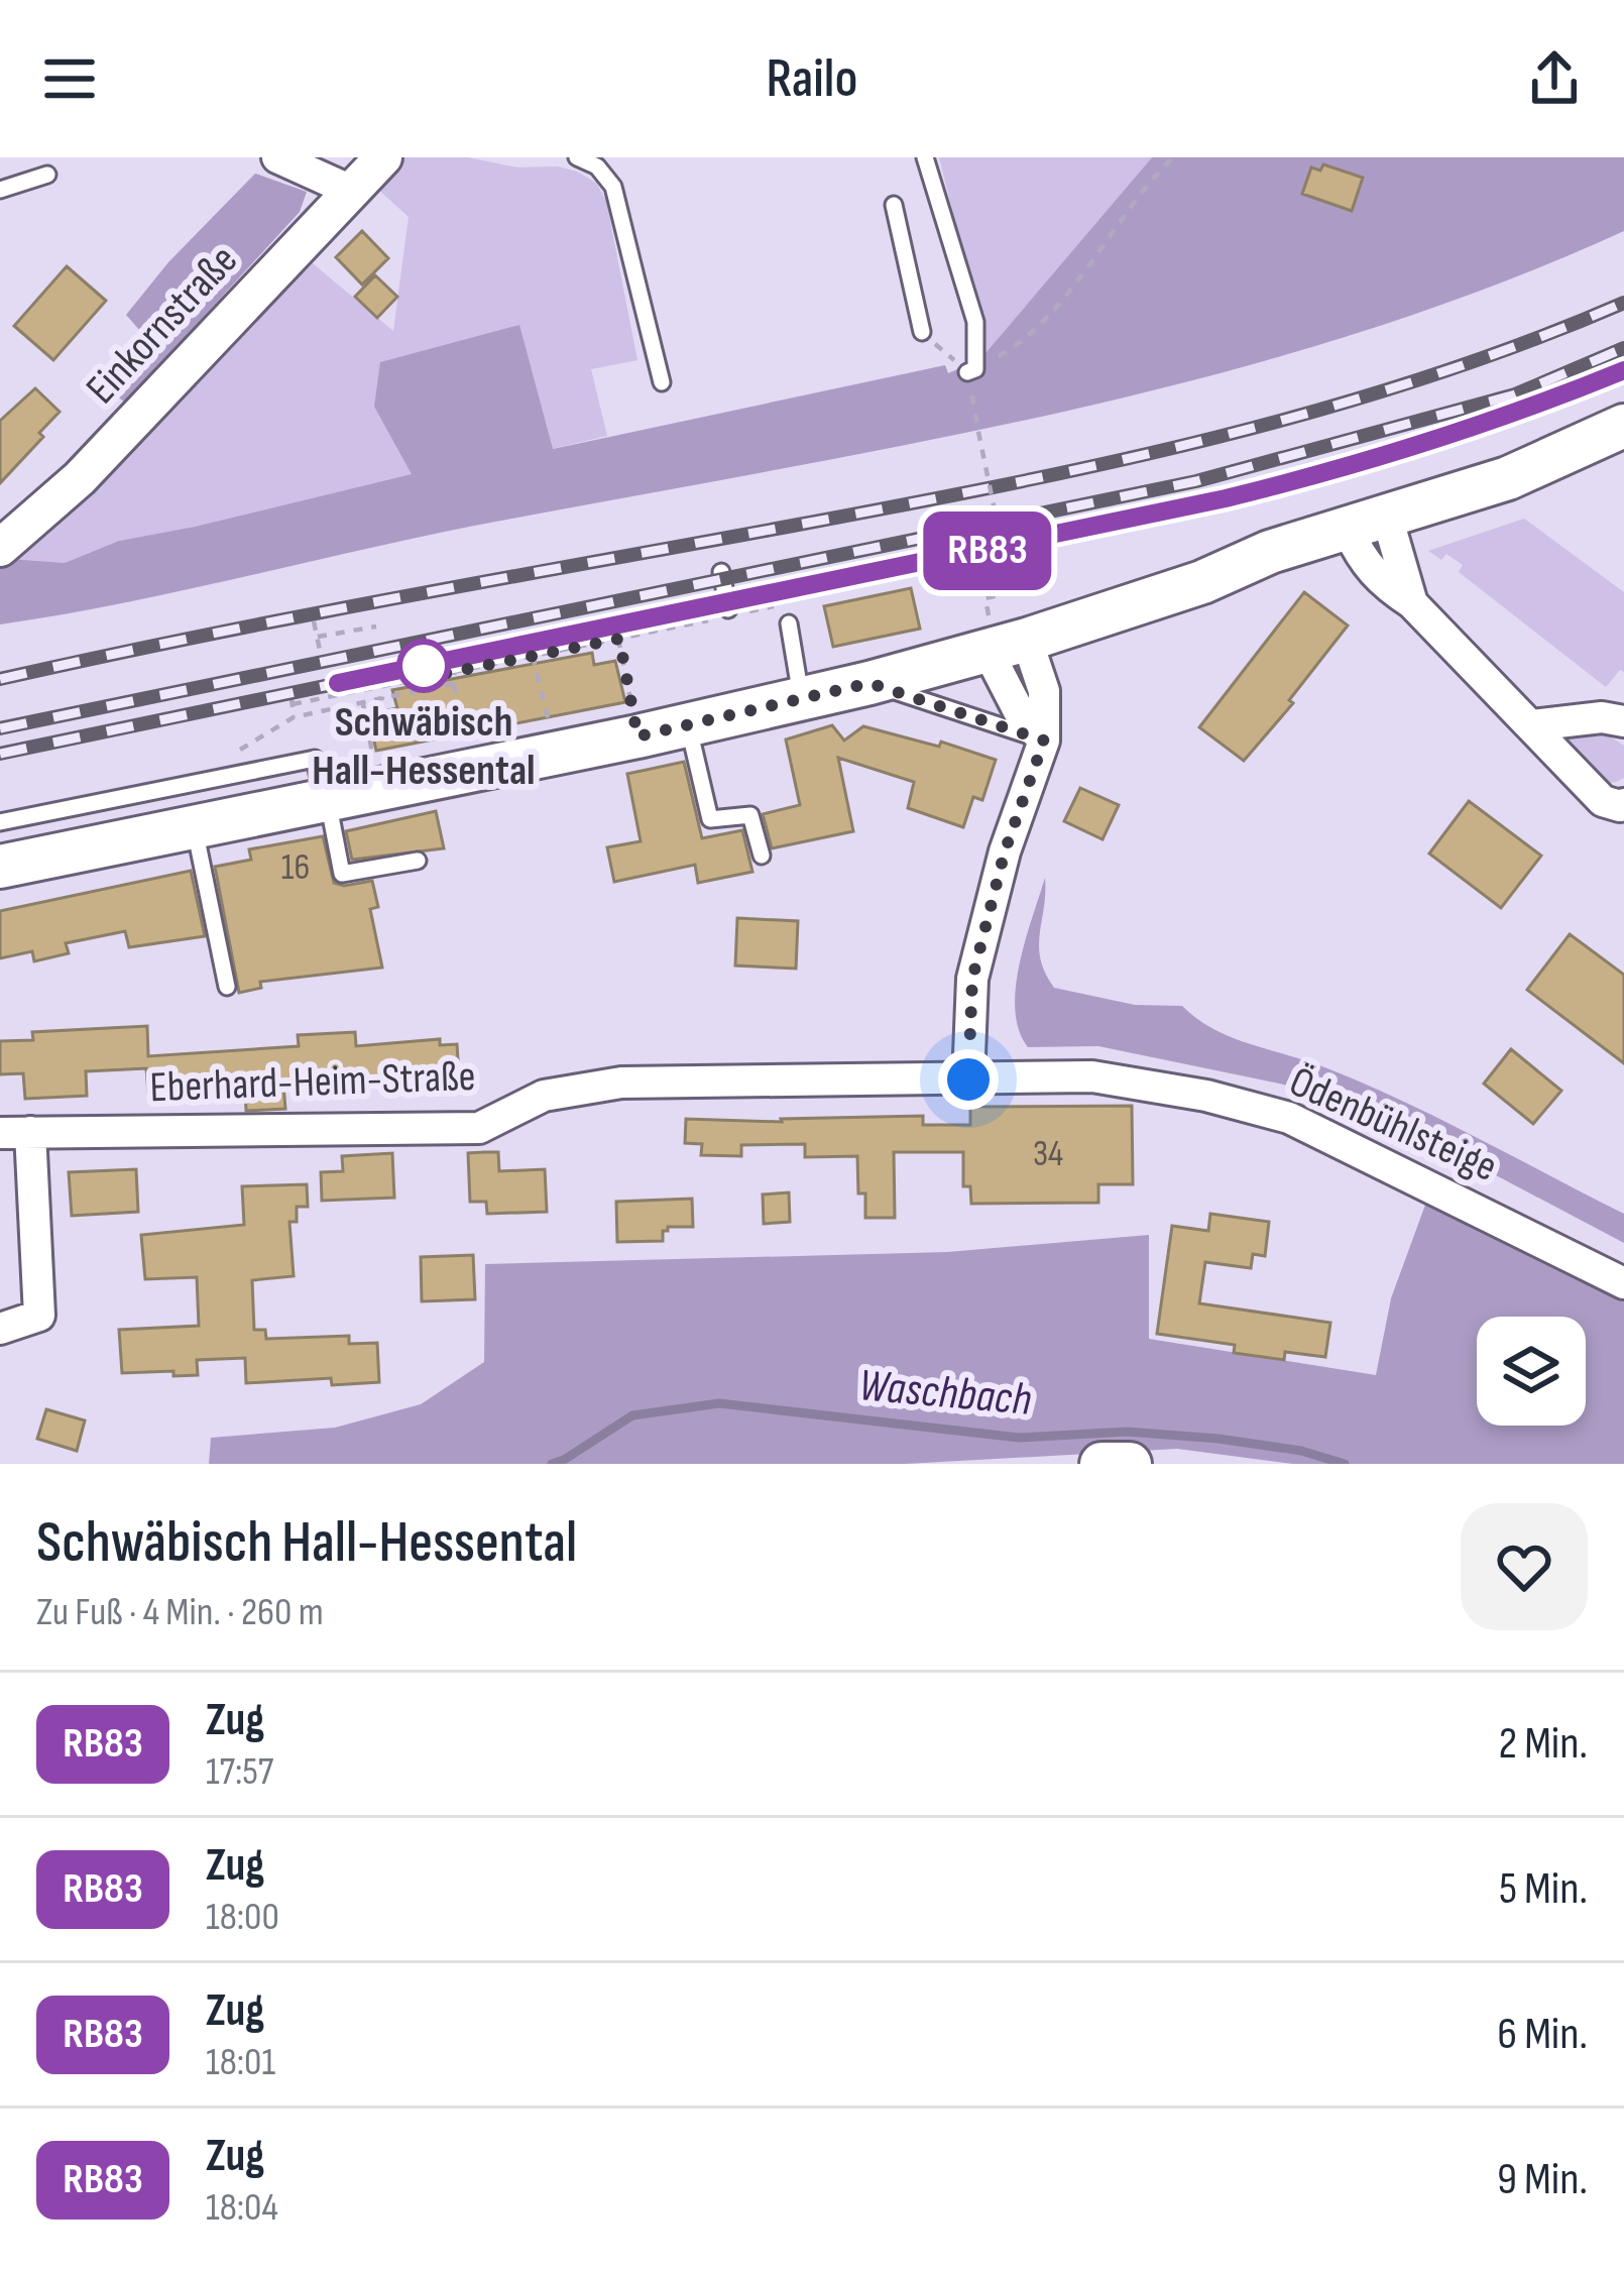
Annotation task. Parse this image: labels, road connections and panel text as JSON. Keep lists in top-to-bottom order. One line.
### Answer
{"streets":{"street":["Einkornstraße","Eberhard-Heim-Straße","Ödenbühlsteige"]},"crossings":[["Eberhard-Heim-Straße","Ödenbühlsteige"]],"water":["Waschbach"],"places":["Schwäbisch Hall-Hessental"],"house_numbers":["16","34"],"page":{"header":"Railo","on_map":"RB83","heading":["Schwäbisch Hall-Hessental","Zu Fuß · 4 Min. · 260 m"],"list":[{"mark":"RB83","name":"Zug","note":"17:57","value":"2 Min."},{"mark":"RB83","name":"Zug","note":"18:00","value":"5 Min."},{"mark":"RB83","name":"Zug","note":"18:01","value":"6 Min."},{"mark":"RB83","name":"Zug","note":"18:04","value":"9 Min."}]}}
